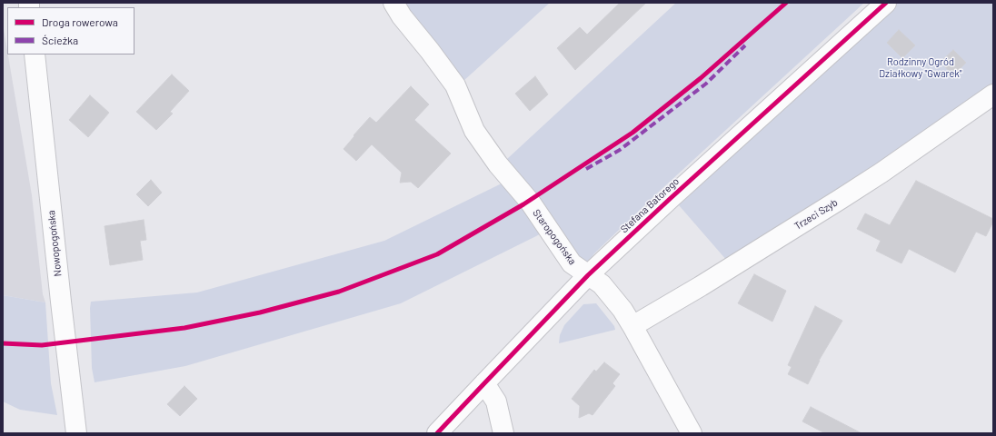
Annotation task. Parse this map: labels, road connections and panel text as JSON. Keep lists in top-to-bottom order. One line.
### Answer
{"streets":{"street":["Stefana Batorego","Trzeci Szyb","Staropogońska","Nowopogońska"]},"crossings":[["Stefana Batorego","Staropogońska"],["Trzeci Szyb","Staropogońska"]],"parks":["Rodzinny Ogród Działkowy \"Gwarek\""],"legend":["Droga rowerowa","Ścieżka"]}
